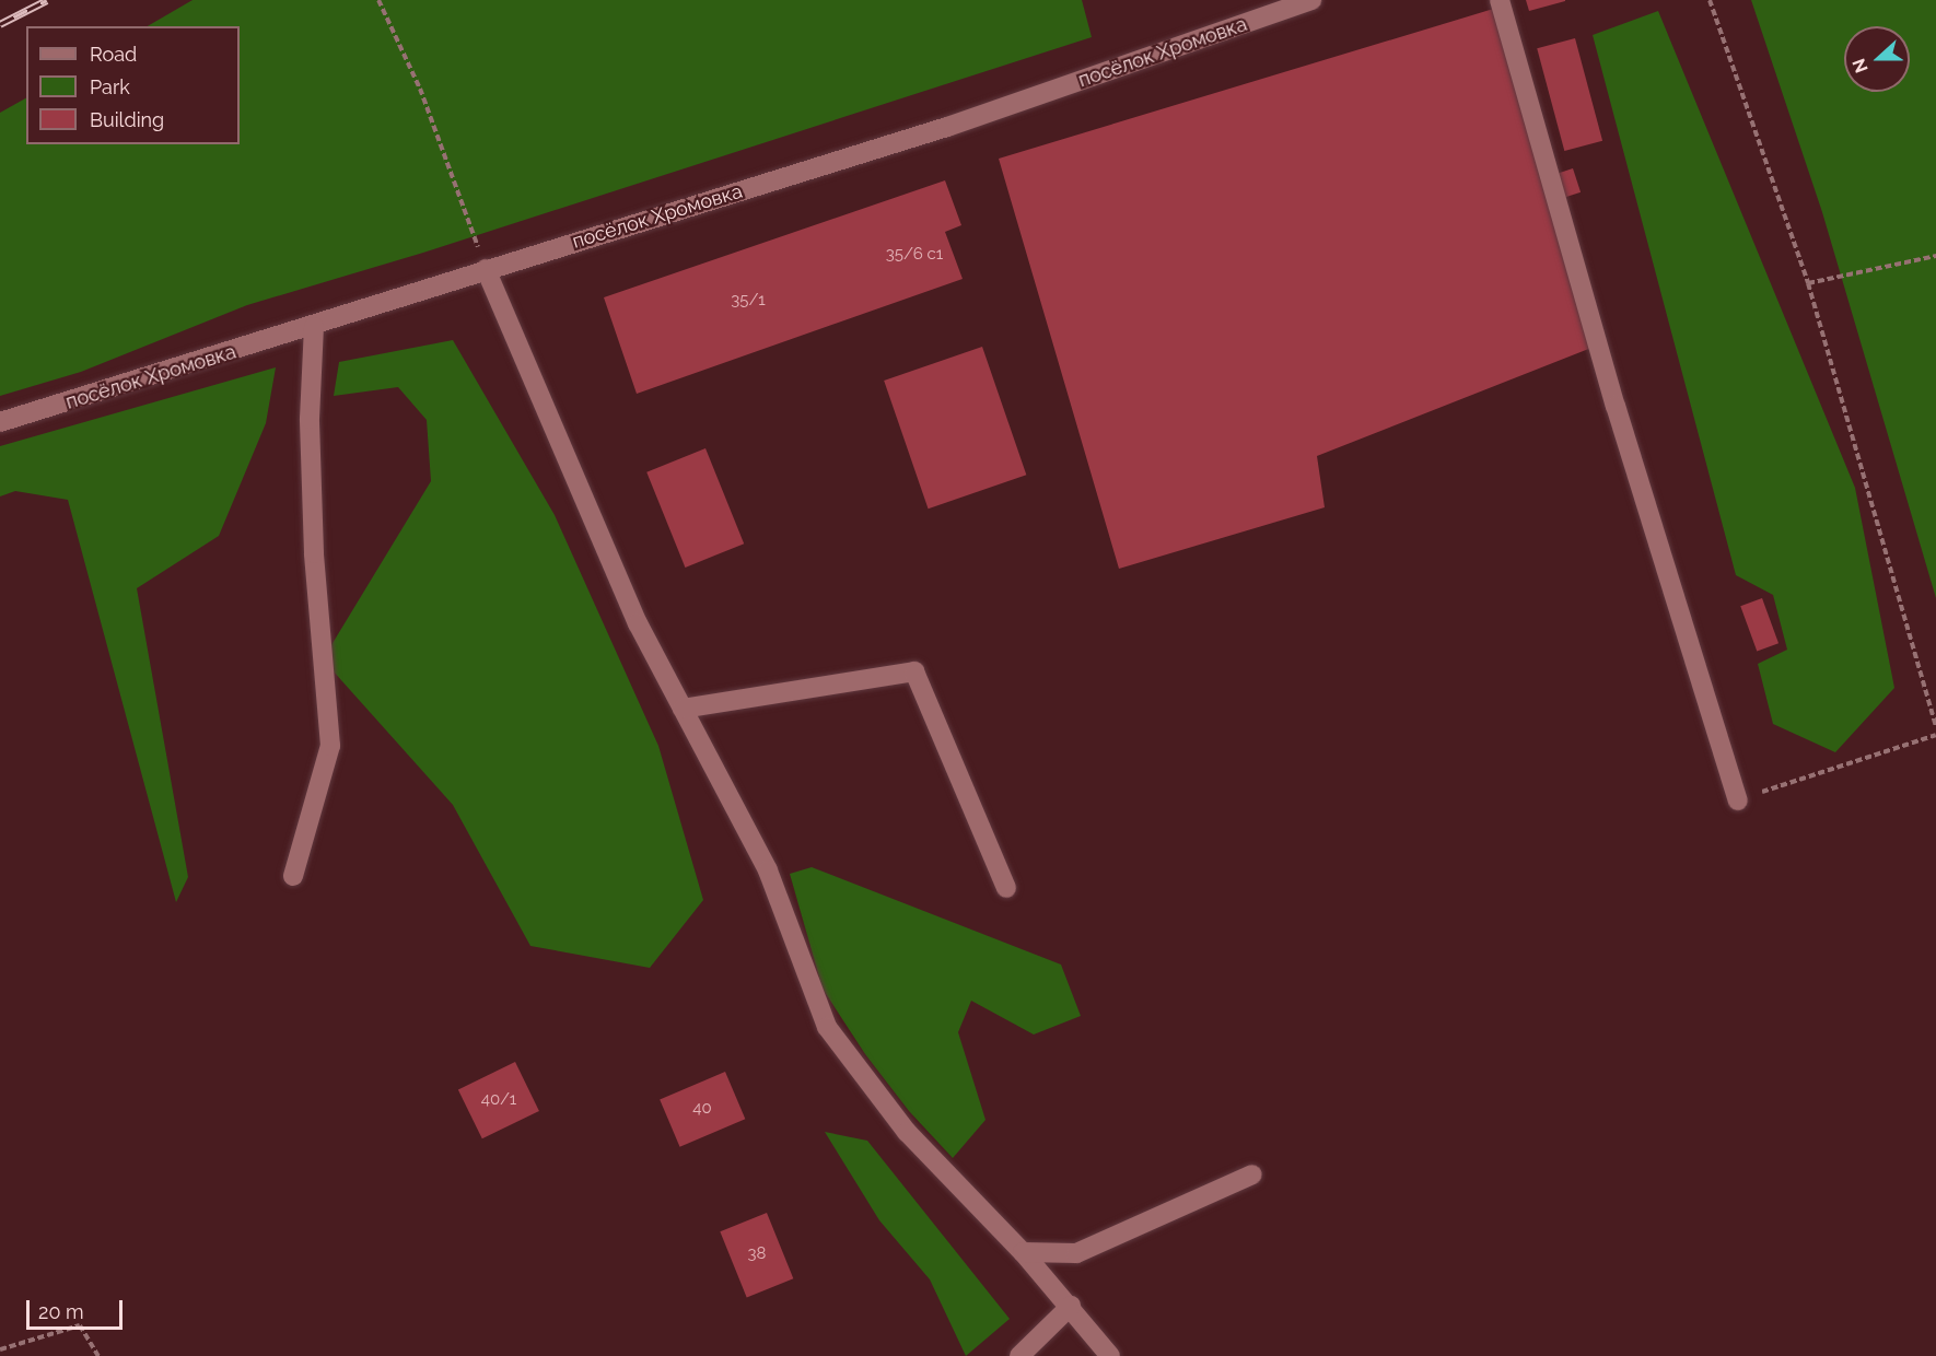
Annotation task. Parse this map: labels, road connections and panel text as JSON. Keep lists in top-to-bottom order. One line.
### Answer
{"streets":{"street":["посёлок Хромовка"]},"house_numbers":["35/6 c1","35/1","40/1","40","38"],"legend":["Road","Park","Building"],"scale_bar":"20 m","north":"left"}
